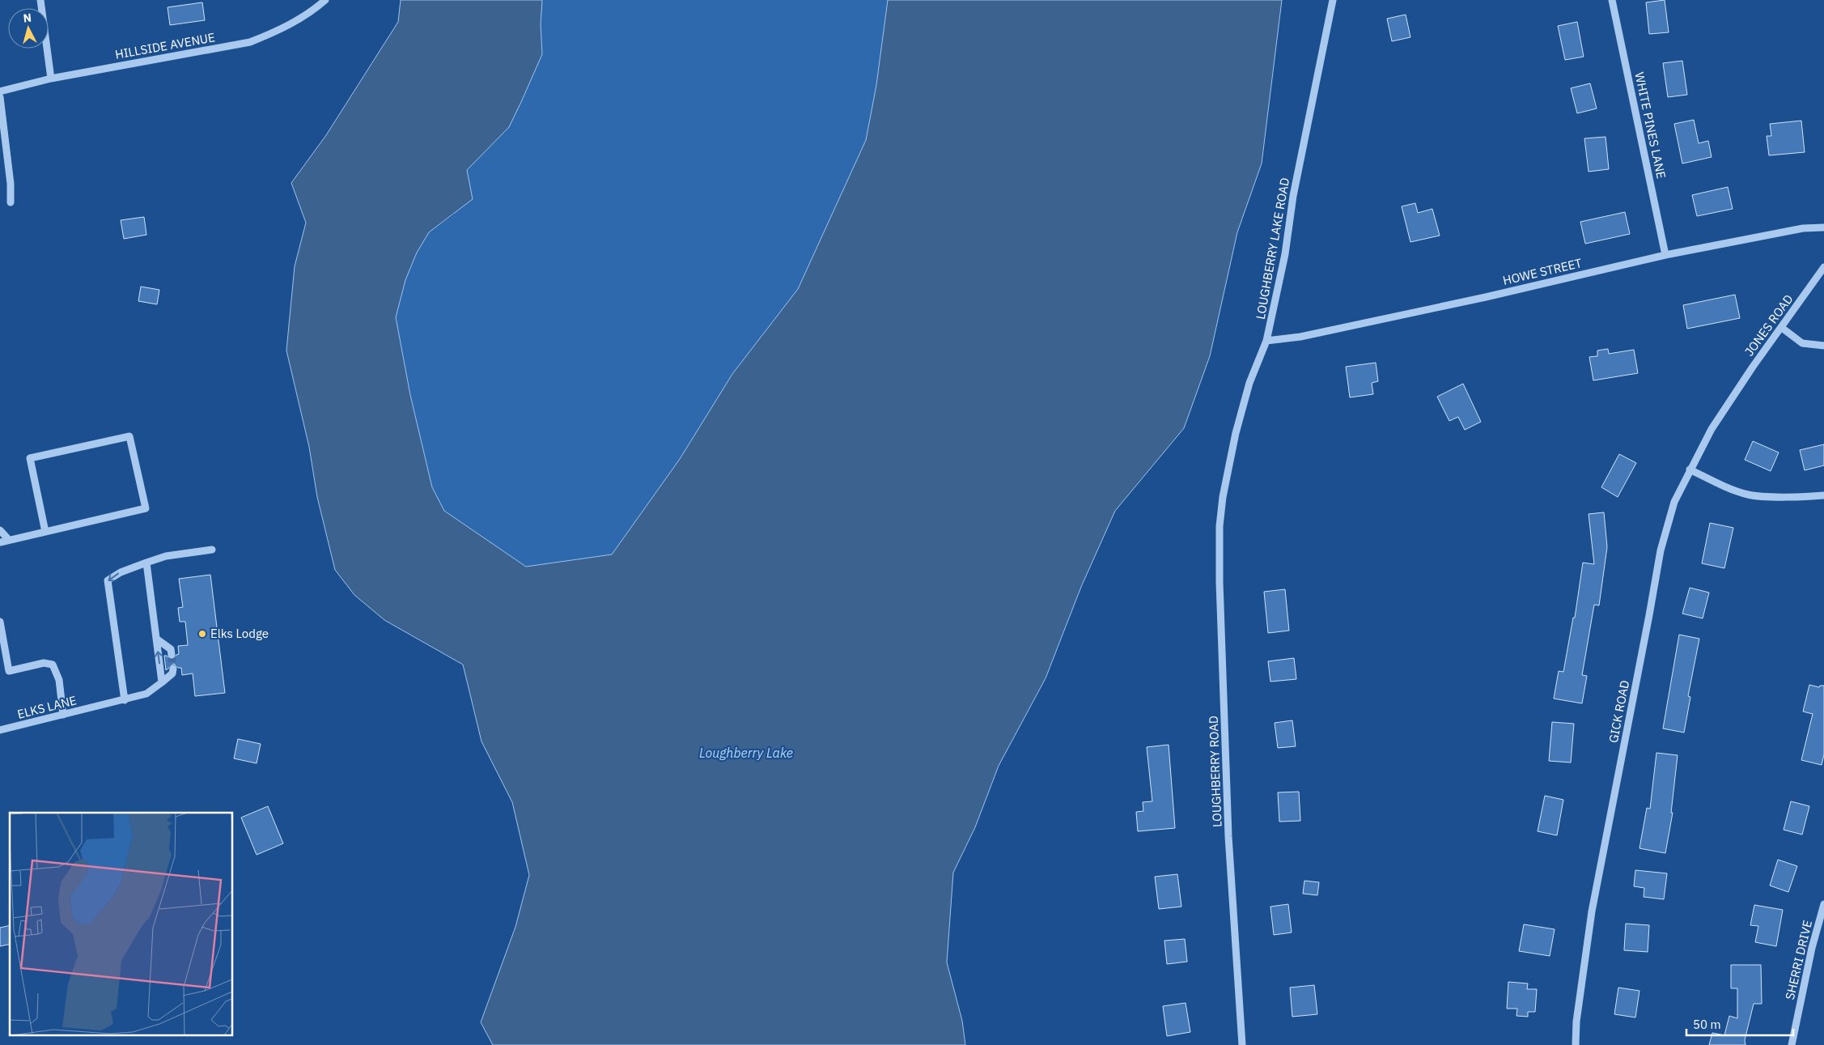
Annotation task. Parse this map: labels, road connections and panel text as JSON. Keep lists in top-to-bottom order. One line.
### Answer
{"streets":{"street":["HILLSIDE AVENUE","WHITE PINES LANE","LOUGHBERRY LAKE ROAD","HOWE STREET","JONES ROAD","ELKS LANE","GICK ROAD","LOUGHBERRY ROAD","SHERRI DRIVE"]},"crossings":[["WHITE PINES LANE","HOWE STREET"],["LOUGHBERRY LAKE ROAD","HOWE STREET"],["LOUGHBERRY LAKE ROAD","LOUGHBERRY ROAD"],["JONES ROAD","GICK ROAD"]],"water":["Loughberry Lake"],"places":["Elks Lodge"],"scale_bar":"50 m","north":"top"}
